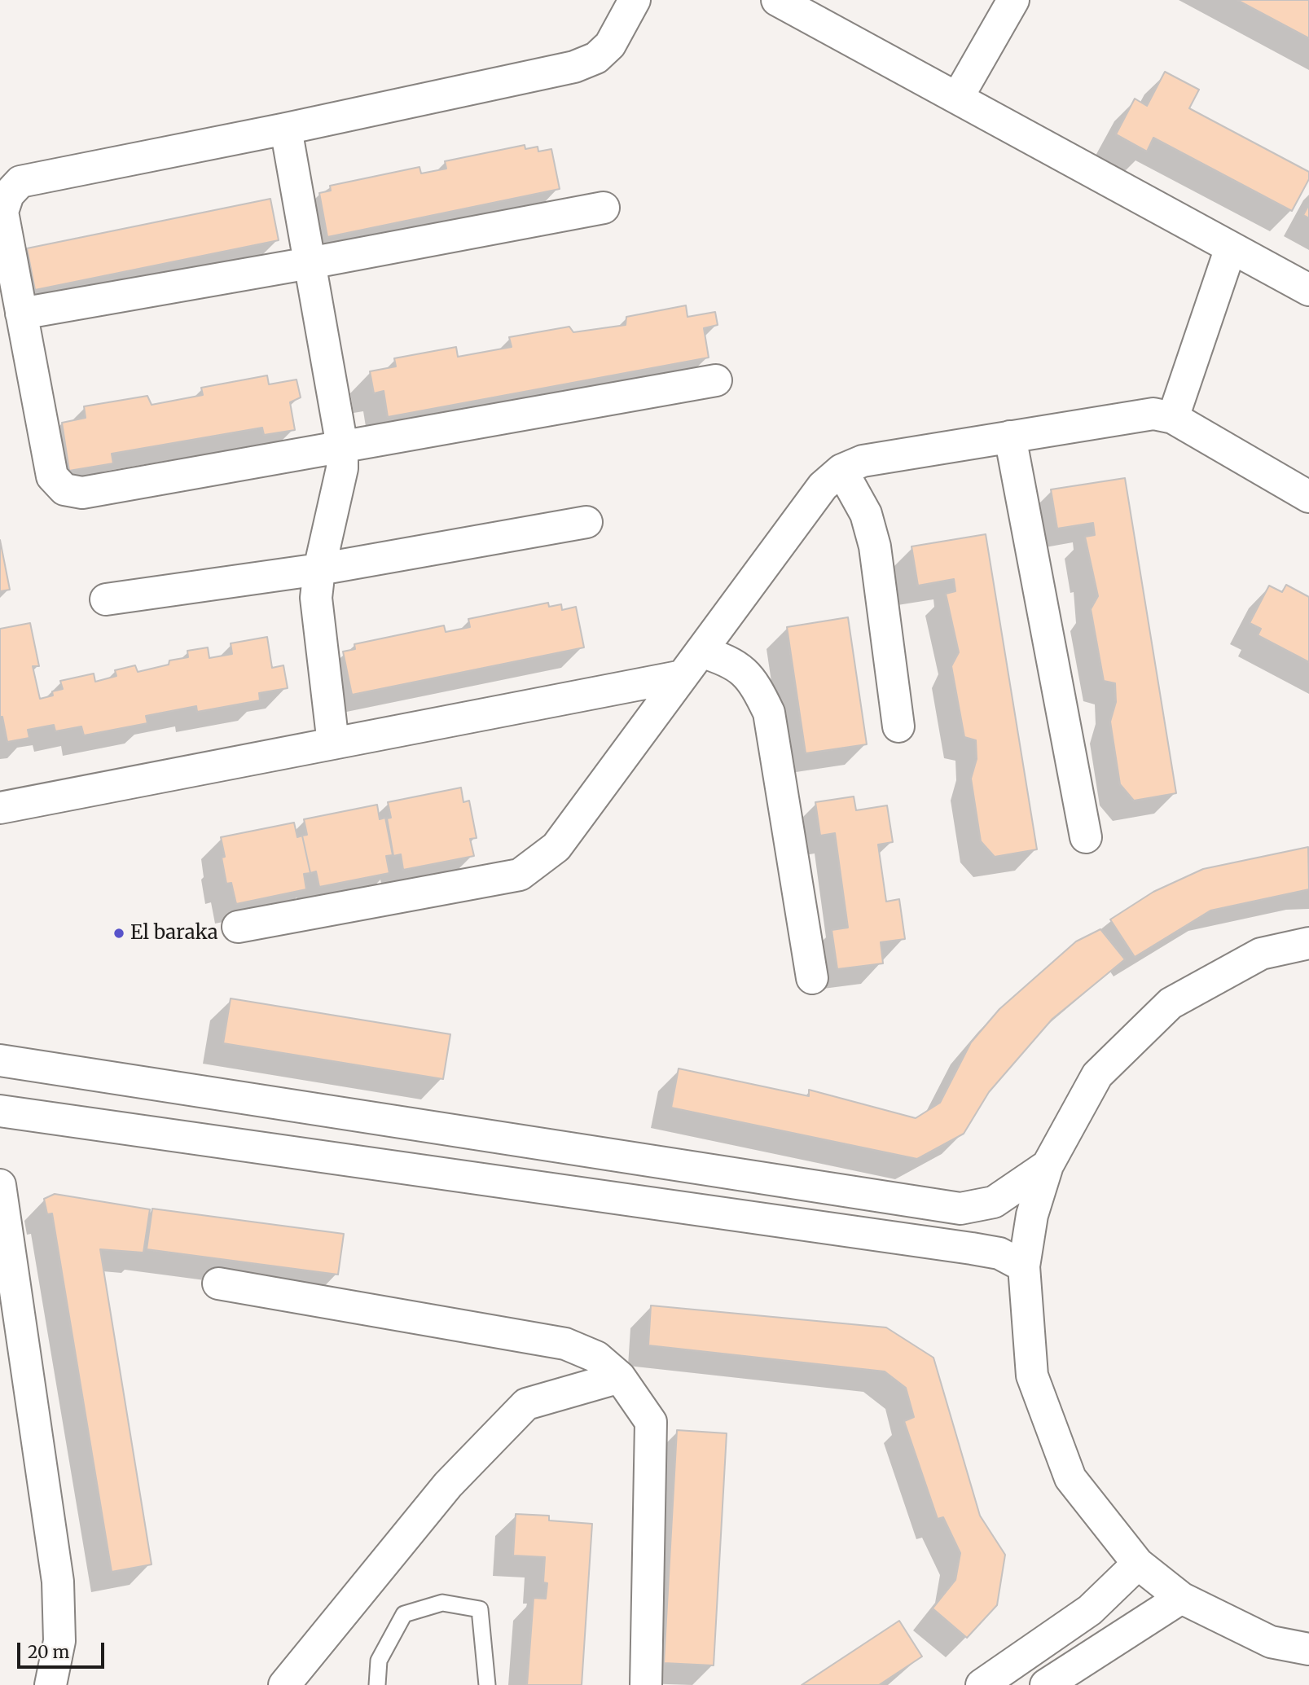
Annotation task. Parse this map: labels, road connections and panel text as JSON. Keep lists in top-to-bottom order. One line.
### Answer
{"places":["El baraka"],"scale_bar":"20 m"}
